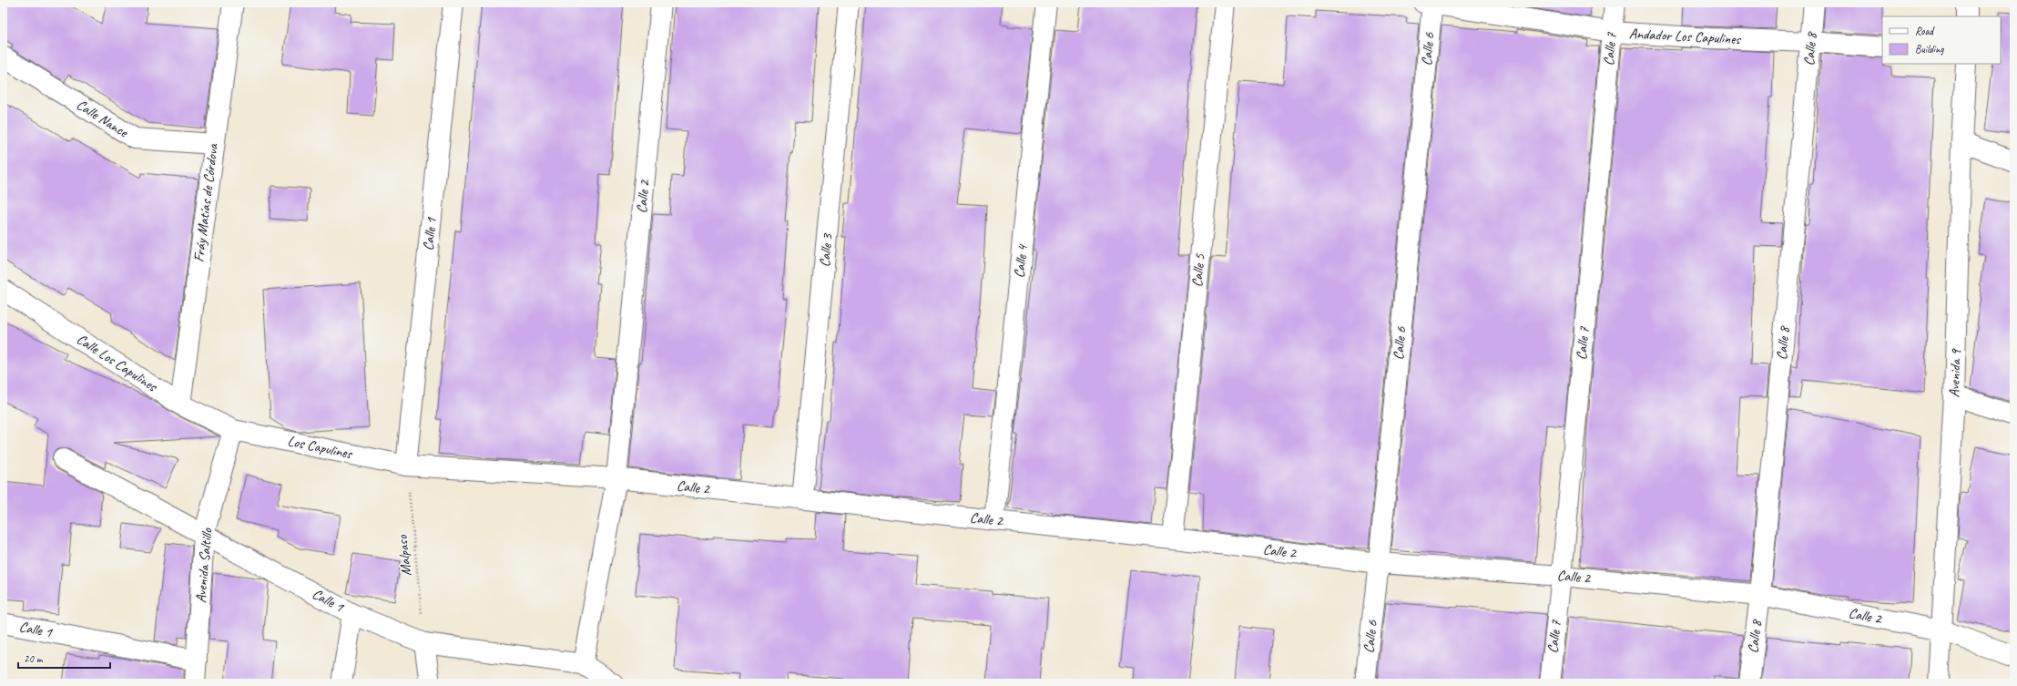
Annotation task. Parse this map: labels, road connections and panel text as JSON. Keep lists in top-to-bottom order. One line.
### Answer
{"streets":{"street":["Andador Los Capulines","Calle 6","Calle 7","Calle 8","Calle Nance","Calle 2","Fráy Matías de Córdova","Calle 1","Calle 3","Calle 4","Calle 5","Calle Los Capulines","Avenida 9","Los Capulines","Avenida Saltillo"],"path":["Malpaso"]},"crossings":[["Andador Los Capulines","Calle 6"],["Andador Los Capulines","Calle 7"],["Andador Los Capulines","Calle 8"],["Calle 6","Calle 2"],["Calle 7","Calle 2"],["Calle 8","Calle 2"],["Calle Nance","Fráy Matías de Córdova"],["Calle 2","Calle 1"],["Calle 2","Calle 3"],["Calle 2","Calle 4"],["Calle 2","Calle 5"],["Calle 2","Avenida 9"],["Calle 2","Los Capulines"],["Calle 2","Malpaso"],["Fráy Matías de Córdova","Calle Los Capulines"],["Calle 1","Los Capulines"],["Calle 1","Malpaso"],["Calle 1","Avenida Saltillo"],["Calle Los Capulines","Los Capulines"],["Calle Los Capulines","Avenida Saltillo"],["Los Capulines","Malpaso"],["Los Capulines","Avenida Saltillo"]],"legend":["Road","Building"],"scale_bar":"20 m"}
